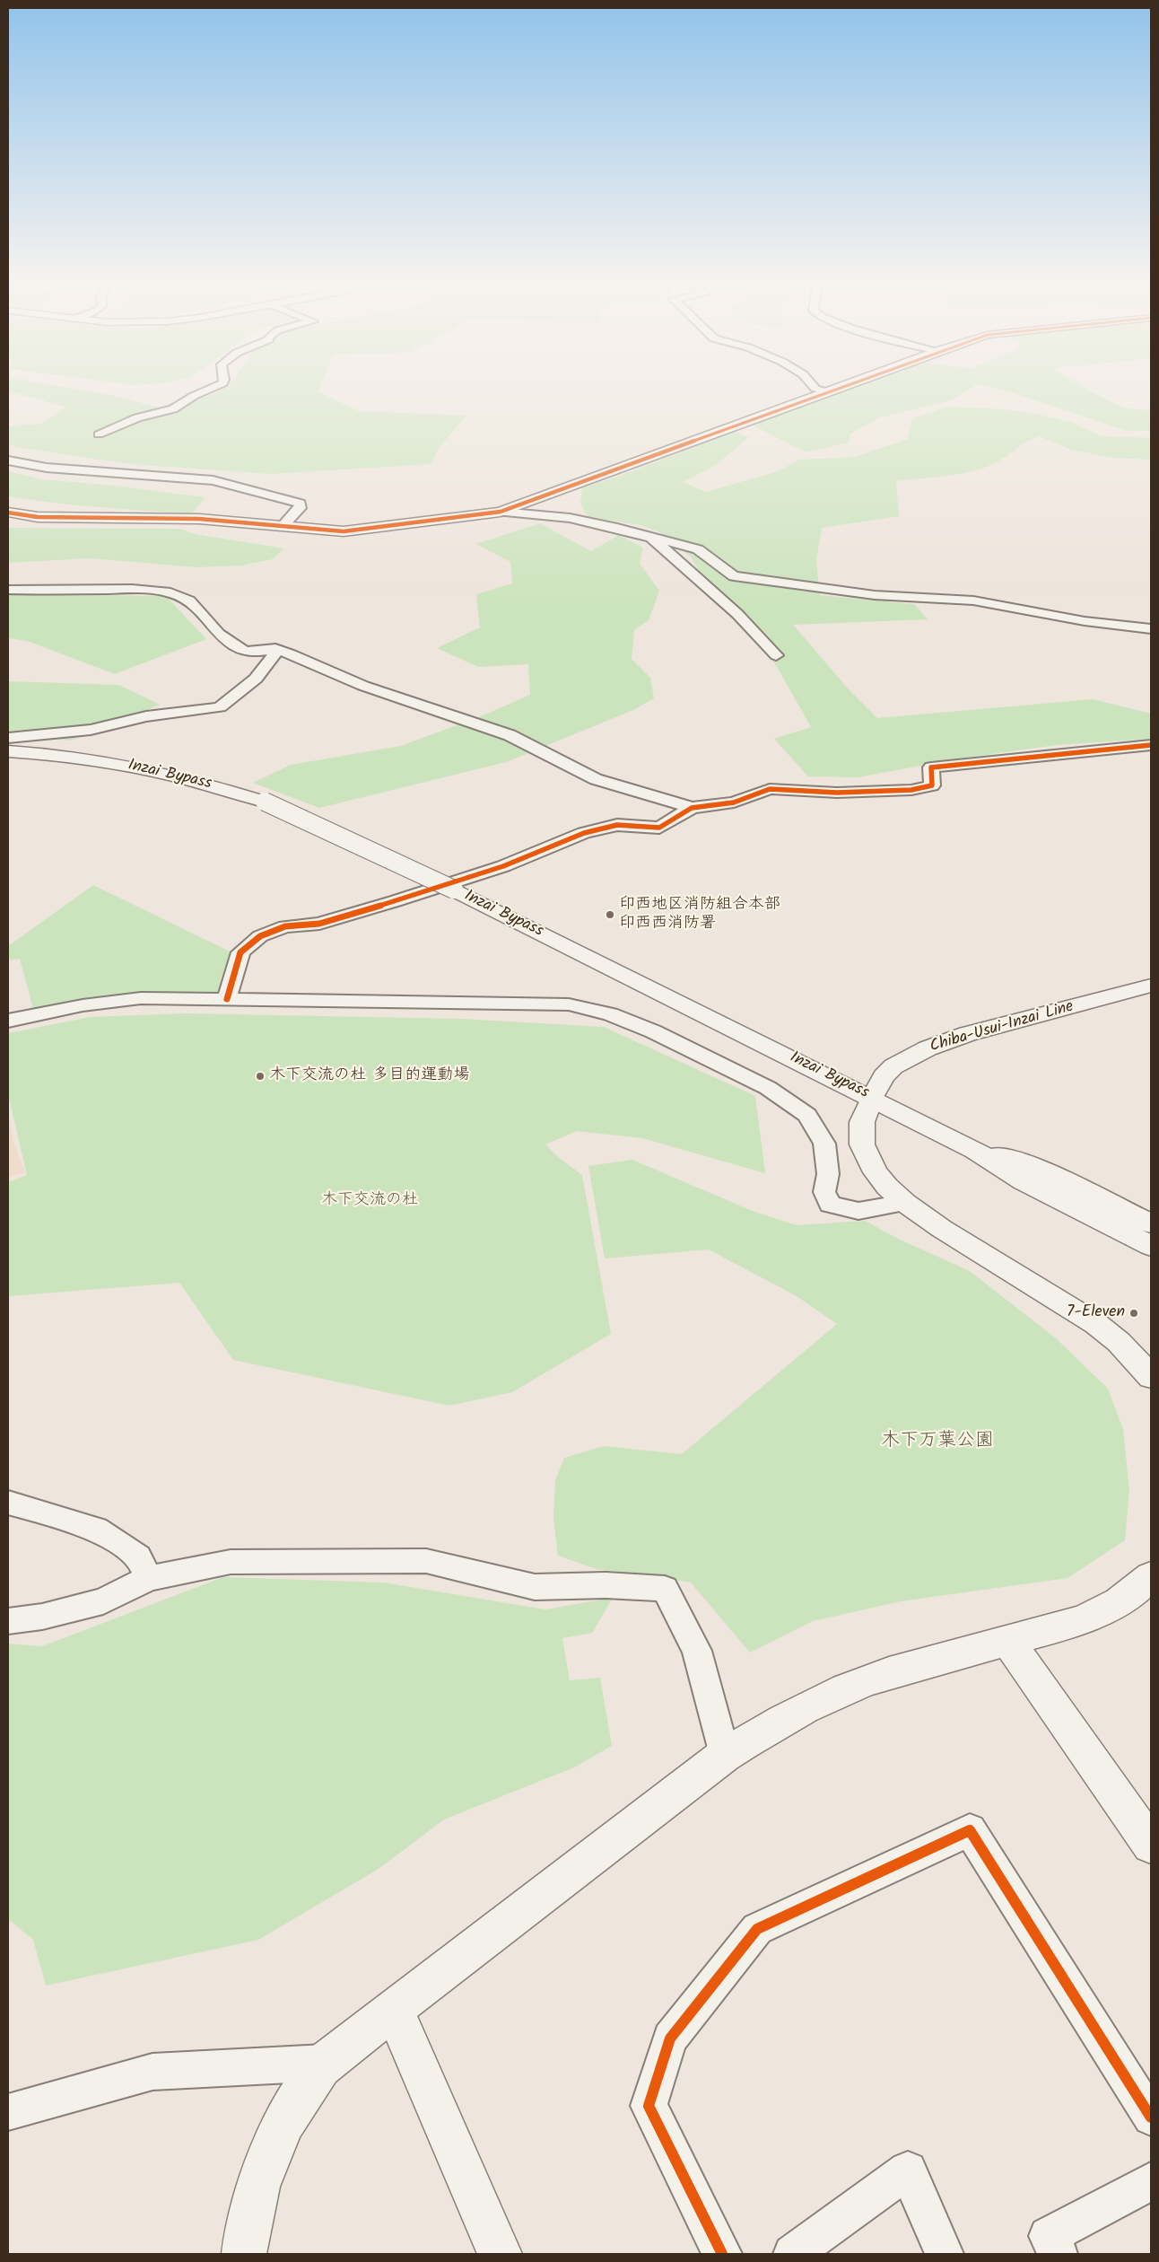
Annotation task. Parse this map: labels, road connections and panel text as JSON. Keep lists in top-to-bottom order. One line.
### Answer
{"streets":{"main road":["Inzai Bypass","Chiba-Usui-Inzai Line"]},"crossings":[["Inzai Bypass","Chiba-Usui-Inzai Line"]],"parks":["木下交流の杜","木下万葉公園"],"places":["印西地区消防組合本部 印西西消防署","木下交流の杜 多目的運動場","7-Eleven"]}
